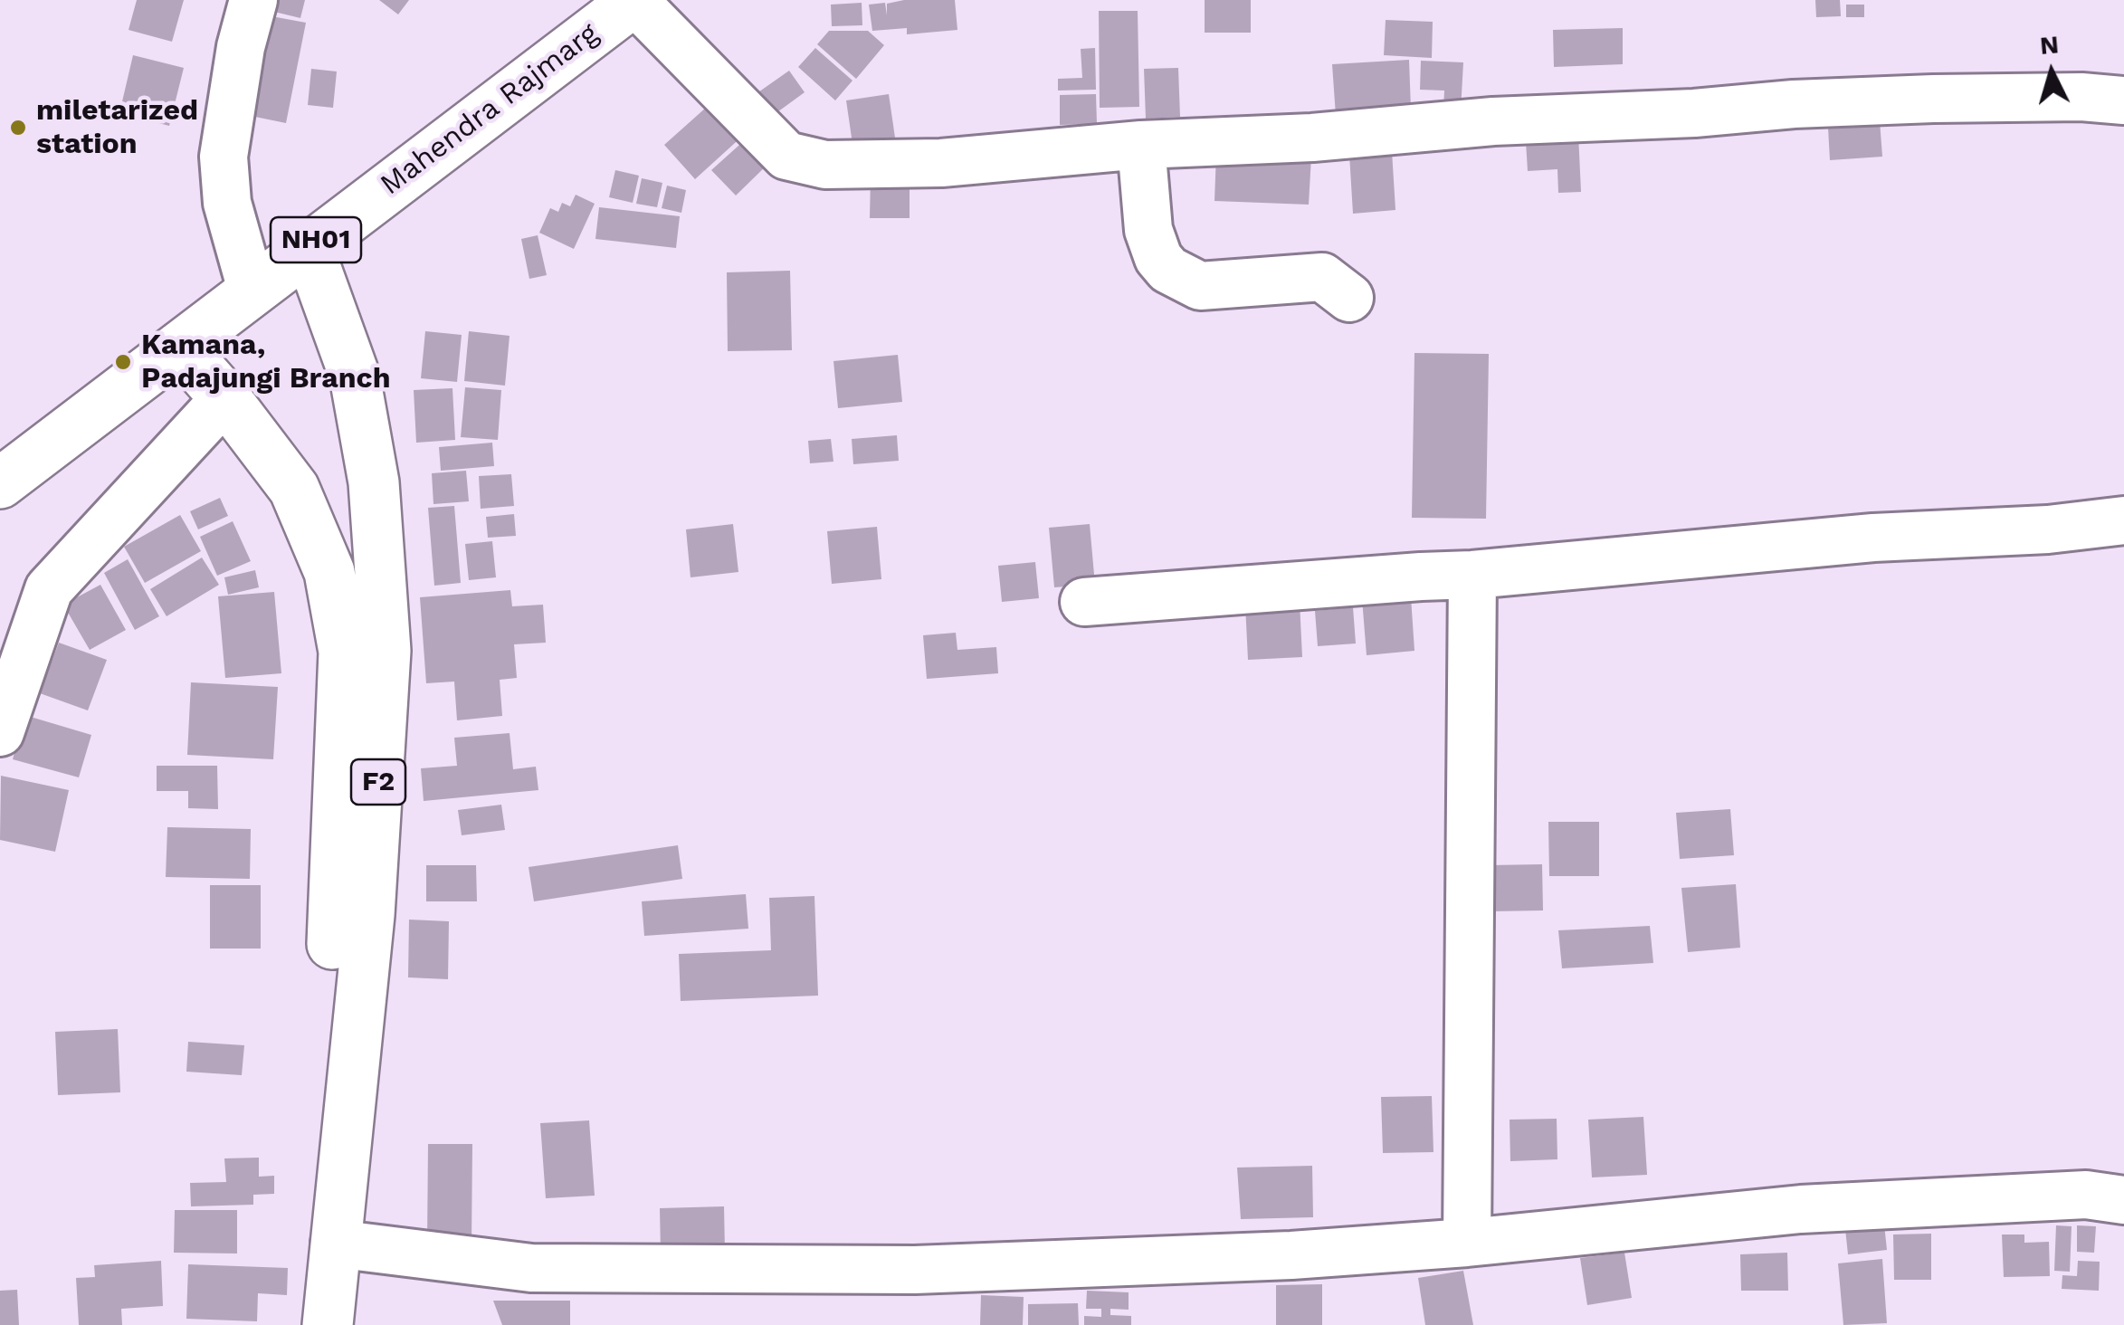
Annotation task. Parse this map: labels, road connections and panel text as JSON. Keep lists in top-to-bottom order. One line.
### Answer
{"streets":{"main road":["Mahendra Rajmarg","NH01","F2"]},"crossings":[["Mahendra Rajmarg","F2"]],"places":["miletarized station","Kamana, Padajungi Branch"],"north":"top"}
